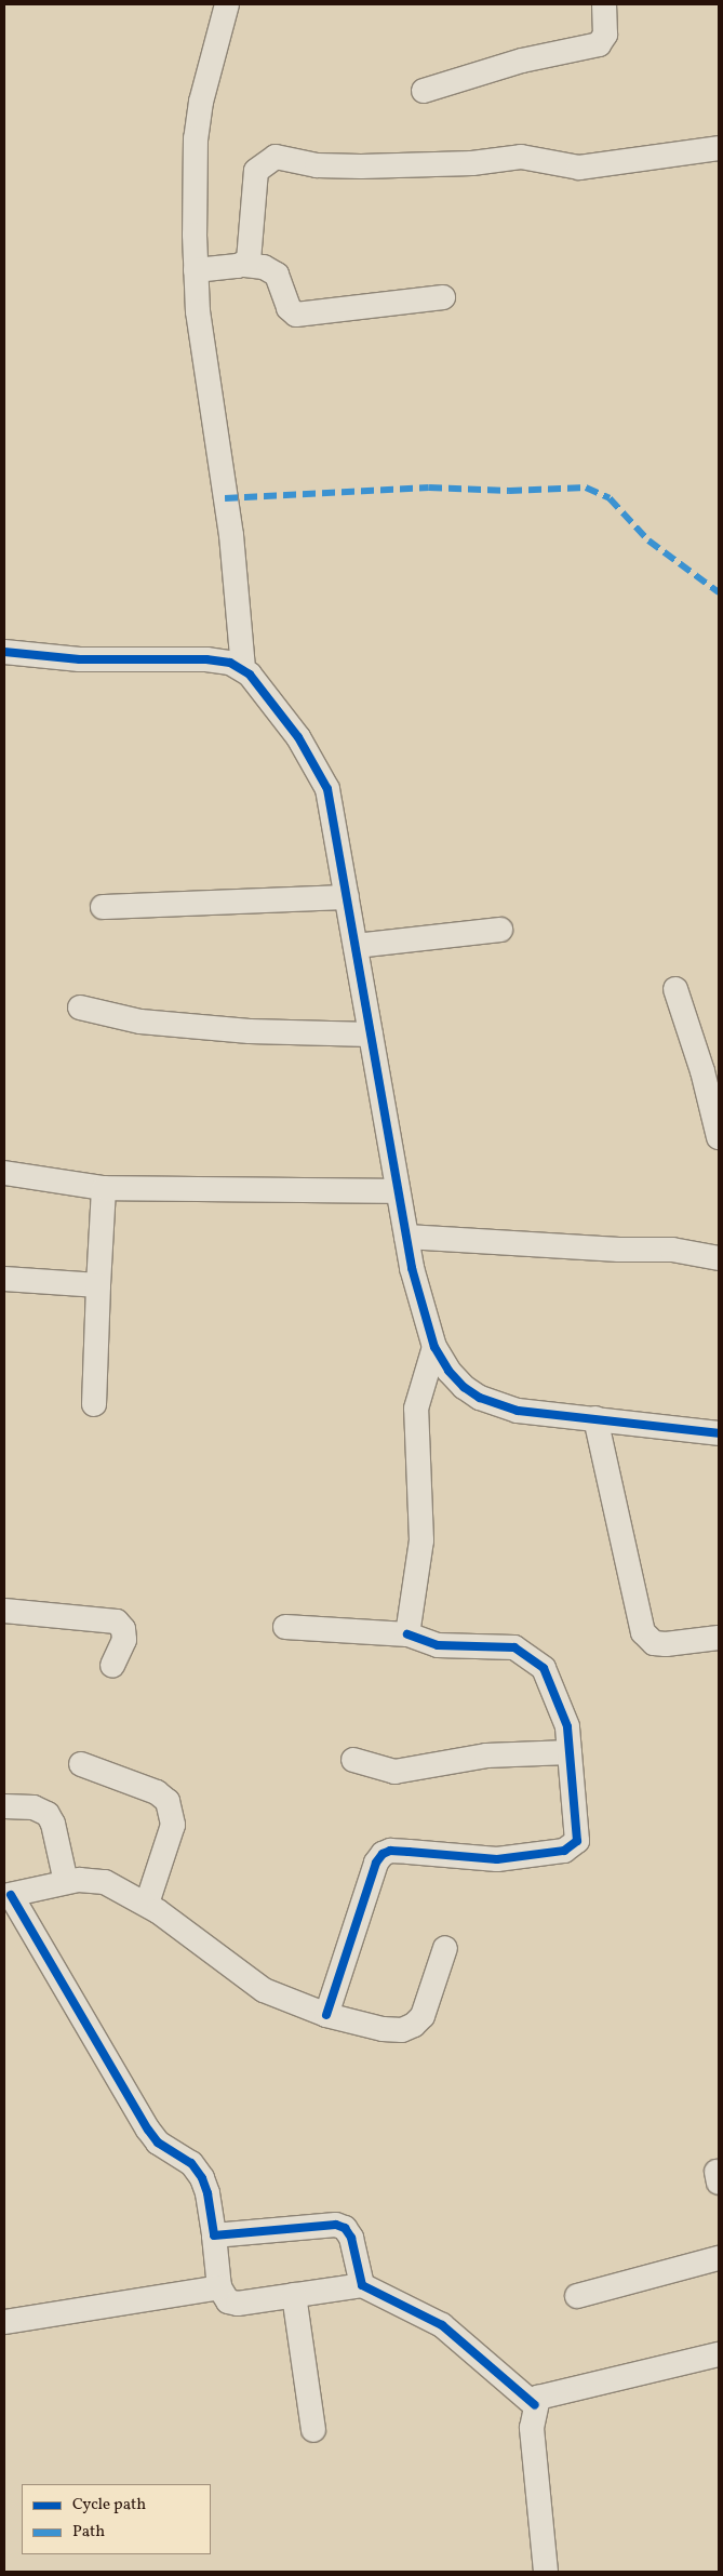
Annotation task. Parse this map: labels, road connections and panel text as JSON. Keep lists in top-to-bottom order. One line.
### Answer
{"legend":["Cycle path","Path"]}
